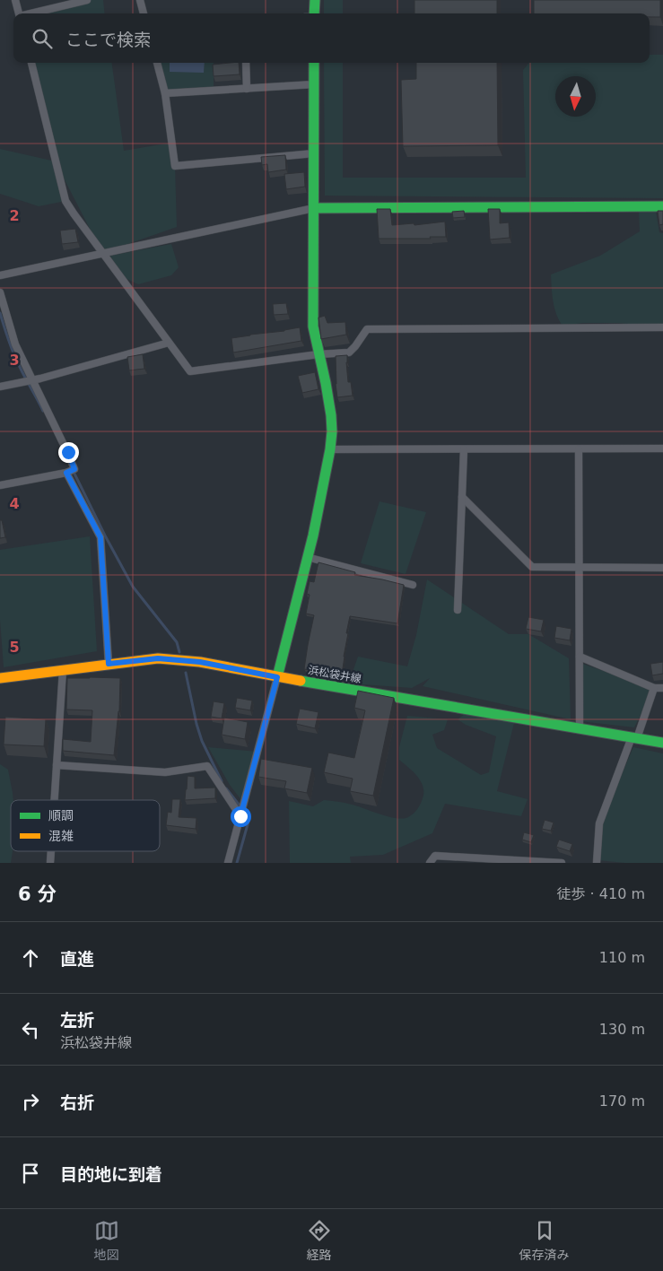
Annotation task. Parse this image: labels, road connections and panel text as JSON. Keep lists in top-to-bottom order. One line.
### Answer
{"streets":{"street":["浜松袋井線"]},"legend":["順調","混雑"],"north":"bottom","page":{"search":"ここで検索","heading":["6 分","徒歩 · 410 m"],"list":[["直進","110 m"],["左折","浜松袋井線","130 m"],["右折","170 m"],"目的地に到着"],"nav":["地図","経路","保存済み"]},"grid":{"rows":["2","3","4","5"]}}
